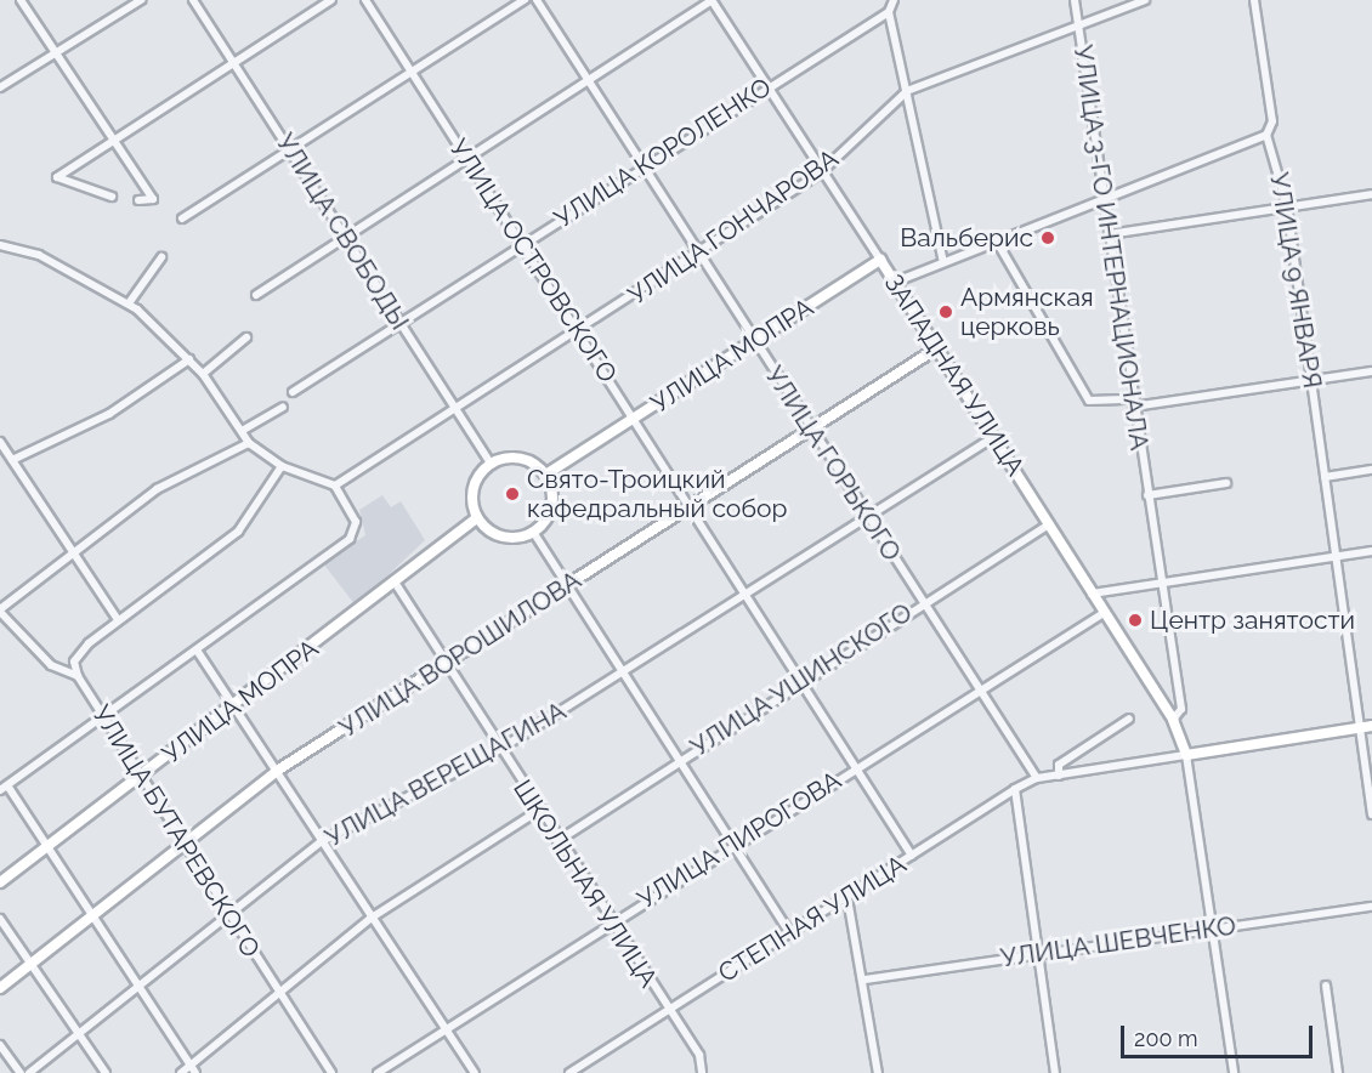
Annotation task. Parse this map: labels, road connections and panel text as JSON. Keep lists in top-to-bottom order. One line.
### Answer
{"streets":{"main road":["УЛИЦА МОПРА","ЗАПАДНАЯ УЛИЦА","УЛИЦА ВОРОШИЛОВА","СТЕПНАЯ УЛИЦА"],"street":["УЛИЦА КОРОЛЕНКО","УЛИЦА ГОНЧАРОВА","УЛИЦА СВОБОДЫ","УЛИЦА 3-ГО ИНТЕРНАЦИОНАЛА","УЛИЦА ОСТРОВСКОГО","УЛИЦА 9 ЯНВАРЯ","УЛИЦА ГОРЬКОГО","УЛИЦА УШИНСКОГО","УЛИЦА ВЕРЕЩАГИНА","УЛИЦА БУТАРЕВСКОГО","УЛИЦА ПИРОГОВА","ШКОЛЬНАЯ УЛИЦА","УЛИЦА ШЕВЧЕНКО"]},"crossings":[["УЛИЦА КОРОЛЕНКО","УЛИЦА СВОБОДЫ"],["УЛИЦА КОРОЛЕНКО","УЛИЦА ОСТРОВСКОГО"],["УЛИЦА КОРОЛЕНКО","ЗАПАДНАЯ УЛИЦА"],["УЛИЦА КОРОЛЕНКО","УЛИЦА ГОРЬКОГО"],["УЛИЦА ГОНЧАРОВА","УЛИЦА СВОБОДЫ"],["УЛИЦА ГОНЧАРОВА","УЛИЦА 3-ГО ИНТЕРНАЦИОНАЛА"],["УЛИЦА ГОНЧАРОВА","УЛИЦА ОСТРОВСКОГО"],["УЛИЦА ГОНЧАРОВА","ЗАПАДНАЯ УЛИЦА"],["УЛИЦА ГОНЧАРОВА","УЛИЦА ГОРЬКОГО"],["УЛИЦА СВОБОДЫ","УЛИЦА МОПРА"],["УЛИЦА 3-ГО ИНТЕРНАЦИОНАЛА","ЗАПАДНАЯ УЛИЦА"],["УЛИЦА ОСТРОВСКОГО","УЛИЦА МОПРА"],["УЛИЦА ОСТРОВСКОГО","УЛИЦА ВОРОШИЛОВА"],["УЛИЦА ОСТРОВСКОГО","УЛИЦА УШИНСКОГО"],["УЛИЦА ОСТРОВСКОГО","УЛИЦА ВЕРЕЩАГИНА"],["УЛИЦА ОСТРОВСКОГО","УЛИЦА ПИРОГОВА"],["УЛИЦА ОСТРОВСКОГО","СТЕПНАЯ УЛИЦА"],["УЛИЦА 9 ЯНВАРЯ","СТЕПНАЯ УЛИЦА"],["УЛИЦА МОПРА","ЗАПАДНАЯ УЛИЦА"],["УЛИЦА МОПРА","УЛИЦА ГОРЬКОГО"],["УЛИЦА МОПРА","УЛИЦА БУТАРЕВСКОГО"],["УЛИЦА МОПРА","ШКОЛЬНАЯ УЛИЦА"],["ЗАПАДНАЯ УЛИЦА","УЛИЦА ВОРОШИЛОВА"],["ЗАПАДНАЯ УЛИЦА","УЛИЦА УШИНСКОГО"],["ЗАПАДНАЯ УЛИЦА","УЛИЦА ВЕРЕЩАГИНА"],["ЗАПАДНАЯ УЛИЦА","УЛИЦА ПИРОГОВА"],["ЗАПАДНАЯ УЛИЦА","СТЕПНАЯ УЛИЦА"],["УЛИЦА ГОРЬКОГО","УЛИЦА ВОРОШИЛОВА"],["УЛИЦА ГОРЬКОГО","УЛИЦА УШИНСКОГО"],["УЛИЦА ГОРЬКОГО","УЛИЦА ВЕРЕЩАГИНА"],["УЛИЦА ГОРЬКОГО","УЛИЦА ПИРОГОВА"],["УЛИЦА ГОРЬКОГО","СТЕПНАЯ УЛИЦА"],["УЛИЦА ВОРОШИЛОВА","УЛИЦА БУТАРЕВСКОГО"],["УЛИЦА ВОРОШИЛОВА","ШКОЛЬНАЯ УЛИЦА"],["УЛИЦА УШИНСКОГО","ШКОЛЬНАЯ УЛИЦА"],["УЛИЦА ВЕРЕЩАГИНА","УЛИЦА БУТАРЕВСКОГО"],["УЛИЦА ВЕРЕЩАГИНА","ШКОЛЬНАЯ УЛИЦА"],["УЛИЦА ПИРОГОВА","ШКОЛЬНАЯ УЛИЦА"],["ШКОЛЬНАЯ УЛИЦА","СТЕПНАЯ УЛИЦА"]],"places":["Вальберис","Армянская церковь","Свято-Троицкий кафедральный собор","Центр занятости"],"scale_bar":"200 m"}
